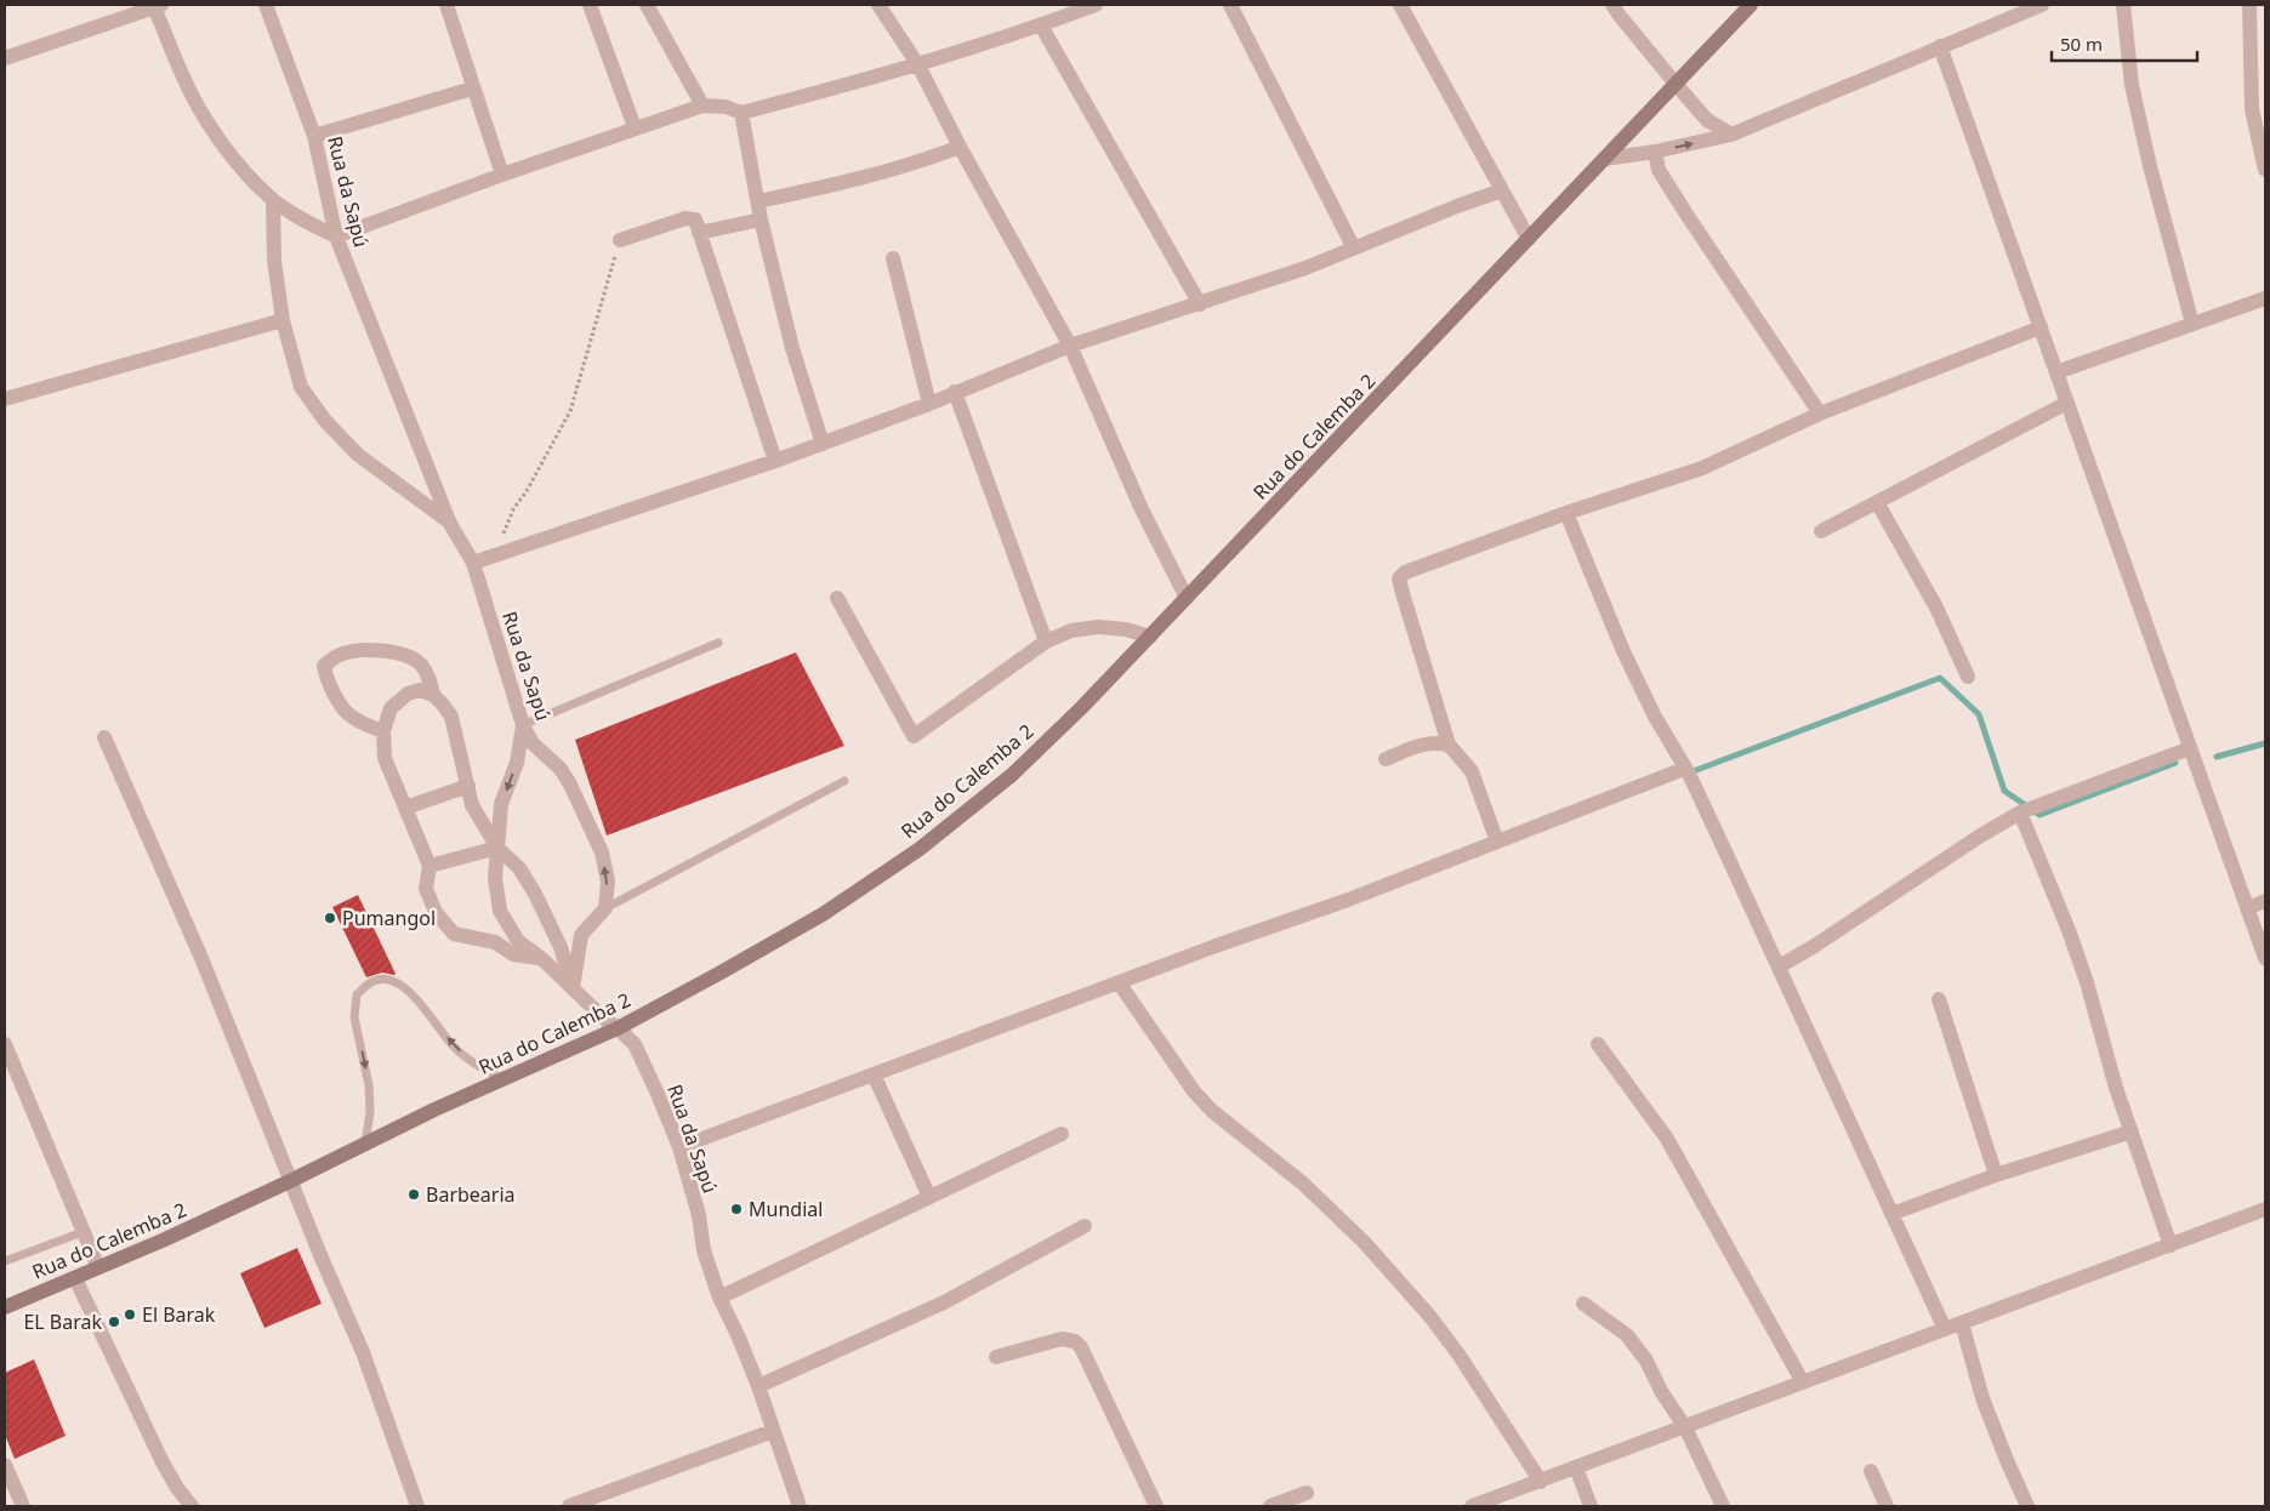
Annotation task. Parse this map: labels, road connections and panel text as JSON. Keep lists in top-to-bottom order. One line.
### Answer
{"streets":{"main road":["Rua do Calemba 2"],"street":["Rua da Sapú"]},"crossings":[["Rua da Sapú","Rua do Calemba 2"]],"places":["Pumangol","Barbearia","Mundial","El Barak","EL Barak"],"scale_bar":"50 m"}
